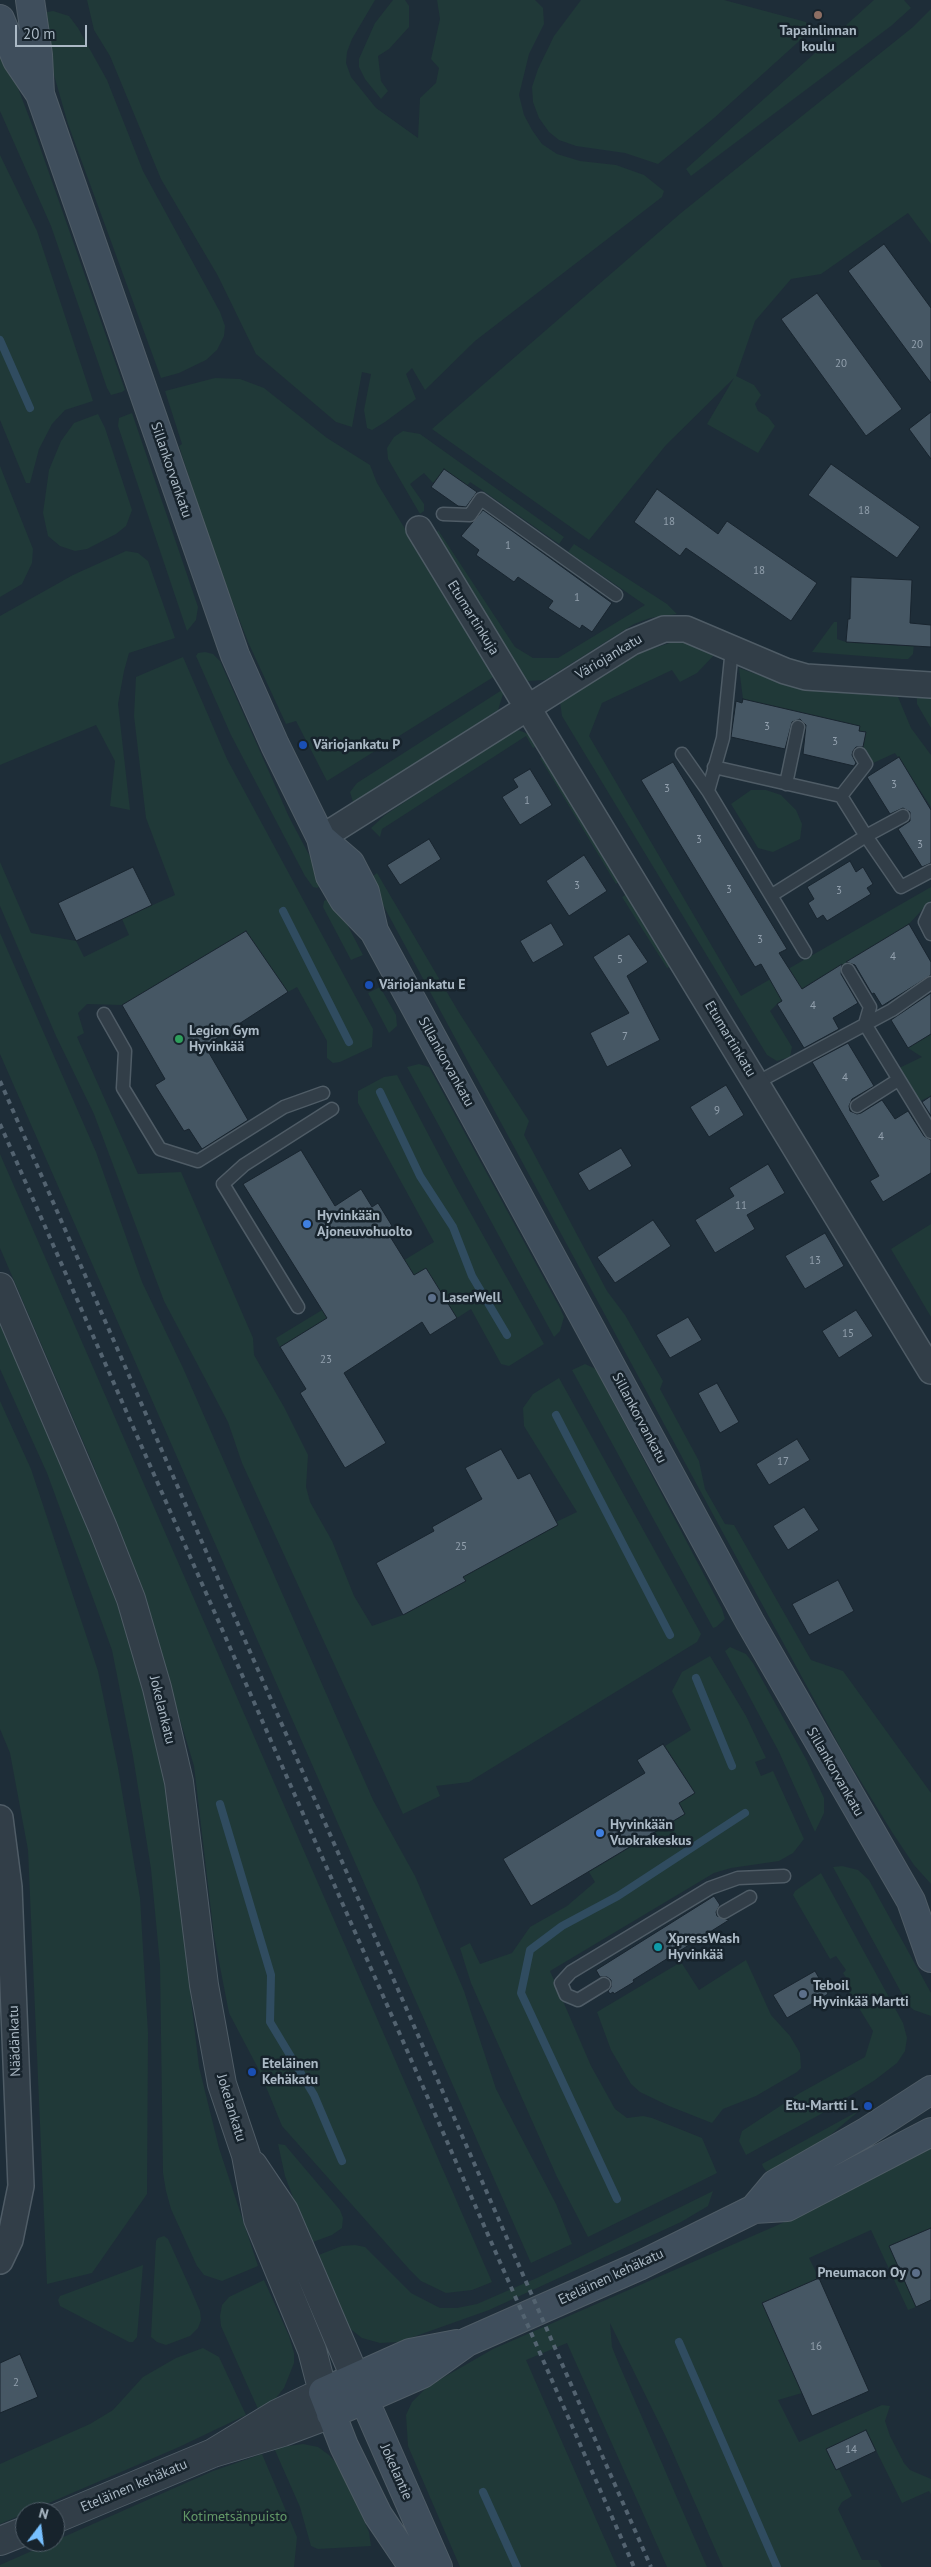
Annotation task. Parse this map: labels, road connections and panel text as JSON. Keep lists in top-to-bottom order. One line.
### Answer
{"streets":{"main road":["Sillankorvankatu","Eteläinen kehäkatu","Jokelantie"],"street":["Etumartinkuja","Väriojankatu","Etumartinkatu","Jokelankatu","Näädänkatu"]},"crossings":[["Sillankorvankatu","Väriojankatu"],["Etumartinkuja","Väriojankatu"],["Etumartinkuja","Etumartinkatu"],["Väriojankatu","Etumartinkatu"],["Jokelankatu","Eteläinen kehäkatu"],["Jokelankatu","Jokelantie"],["Eteläinen kehäkatu","Jokelantie"]],"parks":["Kotimetsänpuisto"],"places":["Tapainlinnan koulu","Väriojankatu P","Väriojankatu E","Legion Gym Hyvinkää","Hyvinkään Ajoneuvohuolto","LaserWell","Hyvinkään Vuokrakeskus","XpressWash Hyvinkää","Teboil Hyvinkää Martti","Eteläinen Kehäkatu","Etu-Martti L","Pneumacon Oy"],"house_numbers":["20","20","18","18","1","18","1","3","3","3","3","1","3","3","3","3","3","3","4","5","4","7","4","9","4","11","13","15","23","17","25","16","2","14"],"scale_bar":"20 m","north":"top"}
